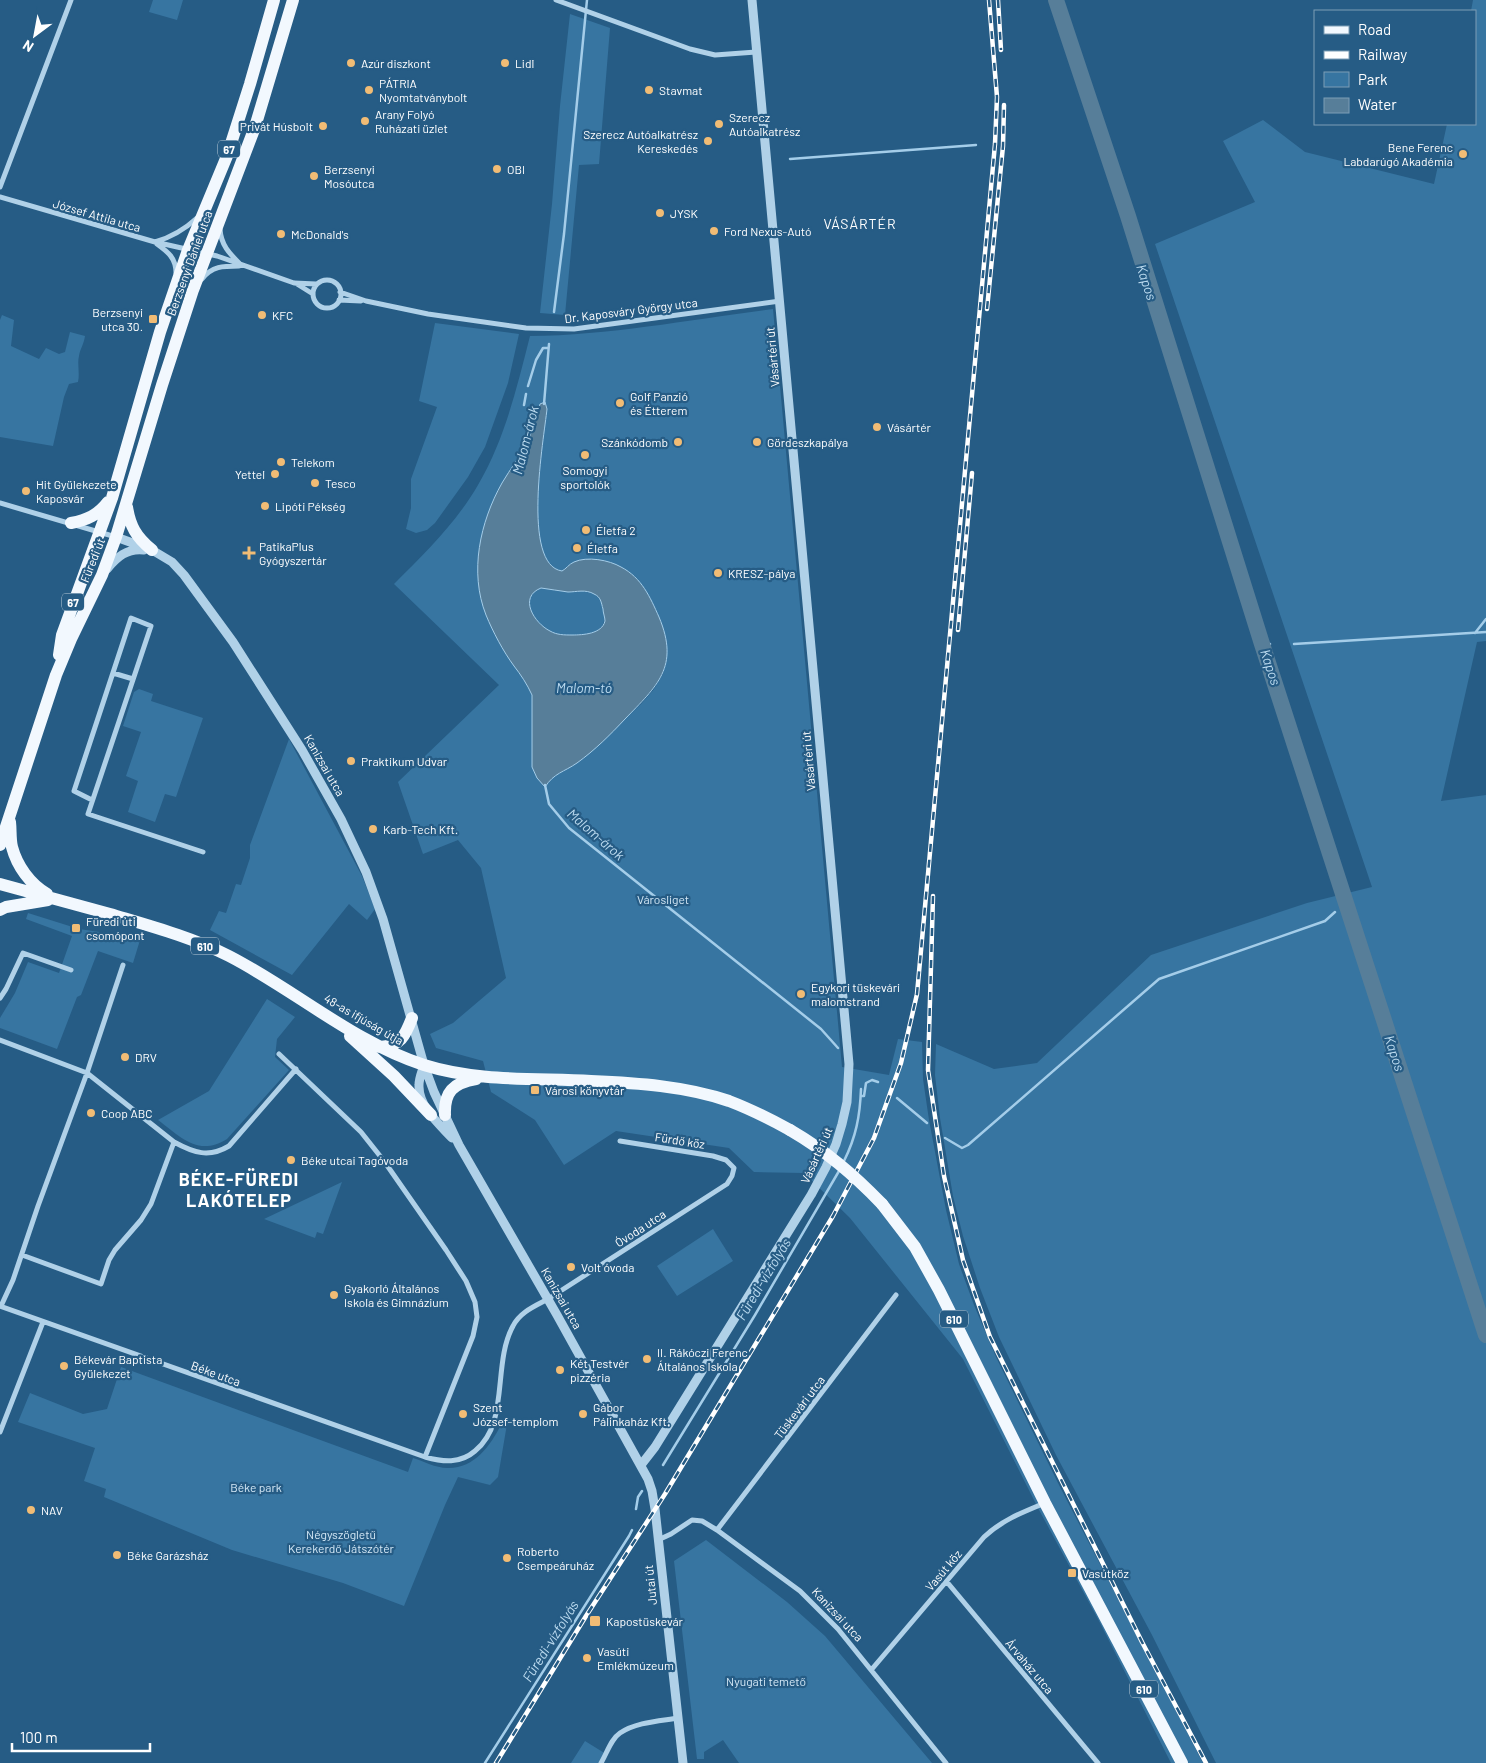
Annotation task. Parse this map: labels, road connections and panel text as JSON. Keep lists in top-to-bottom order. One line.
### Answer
{"streets":{"main road":["67","Berzsenyi Dániel utca","Füredi út","610","48-as ifjúság útja"],"street":["József Attila utca","Dr. Kaposváry György utca","Vásártéri út","Kanizsai utca","Fürdő köz","Óvoda utca","Béke utca","Tüskevári utca","Vasút köz","Jutai út","Árvaház utca"]},"crossings":[["67","Füredi út"],["József Attila utca","Berzsenyi Dániel utca"],["Berzsenyi Dániel utca","Füredi út"],["Berzsenyi Dániel utca","Kanizsai utca"],["Dr. Kaposváry György utca","Vásártéri út"],["Vásártéri út","Kanizsai utca"],["Vásártéri út","Jutai út"],["Füredi út","Kanizsai utca"],["Kanizsai utca","48-as ifjúság útja"],["Kanizsai utca","Óvoda utca"],["Kanizsai utca","Béke utca"],["Kanizsai utca","Tüskevári utca"],["Kanizsai utca","Vasút köz"],["Kanizsai utca","Jutai út"],["610","48-as ifjúság útja"],["610","Vasút köz"],["48-as ifjúság útja","Vasút köz"],["Fürdő köz","Óvoda utca"],["Óvoda utca","Béke utca"],["Vasút köz","Árvaház utca"]],"districts":["VÁSÁRTÉR","BÉKE-FÜREDI LAKÓTELEP"],"water":["Kapos","Malom-árok","Malom-tó","Füredi-vízfolyás"],"parks":["Városliget","Béke park","Négyszögletű Kerekerdő Játszótér","Nyugati temető"],"places":{"other":["Azúr diszkont","Lidl","PÁTRIA Nyomtatványbolt","Stavmat","Arany Folyó Ruházati üzlet","Szerecz Autóalkatrész","Privát Húsbolt","Szerecz Autóalkatrész Kereskedés","Bene Ferenc Labdarúgó Akadémia","OBI","Berzsenyi Mosóutca","JYSK","Ford Nexus-Autó","McDonald's","KFC","Golf Panzió és Étterem","Vásártér","Szánkódomb","Gördeszkapálya","Somogyi sportolók","Telekom","Yettel","Tesco","Hit Gyülekezete Kaposvár","Lipóti Pékség","Életfa 2","Életfa","KRESZ-pálya","Praktikum Udvar","Karb-Tech Kft.","Egykori tüskevári malomstrand","DRV","Coop ABC","Béke utcai Tagóvoda","Volt óvoda","Gyakorló Általános Iskola és Gimnázium","II. Rákóczi Ferenc Általános Iskola","Békevár Baptista Gyülekezet","Két Testvér pizzéria","Szent József-templom","Gábor Pálinkaház Kft.","NAV","Béke Garázsház","Roberto Csempeáruház","Vasúti Emlékmúzeum"],"transit":["Berzsenyi utca 30.","Füredi úti csomópont","Városi könyvtár","Vasútköz","Kapostüskevár"],"health":["PatikaPlus Gyógyszertár"]},"legend":["Road","Railway","Park","Water"],"scale_bar":"100 m","north":"bottom left"}
